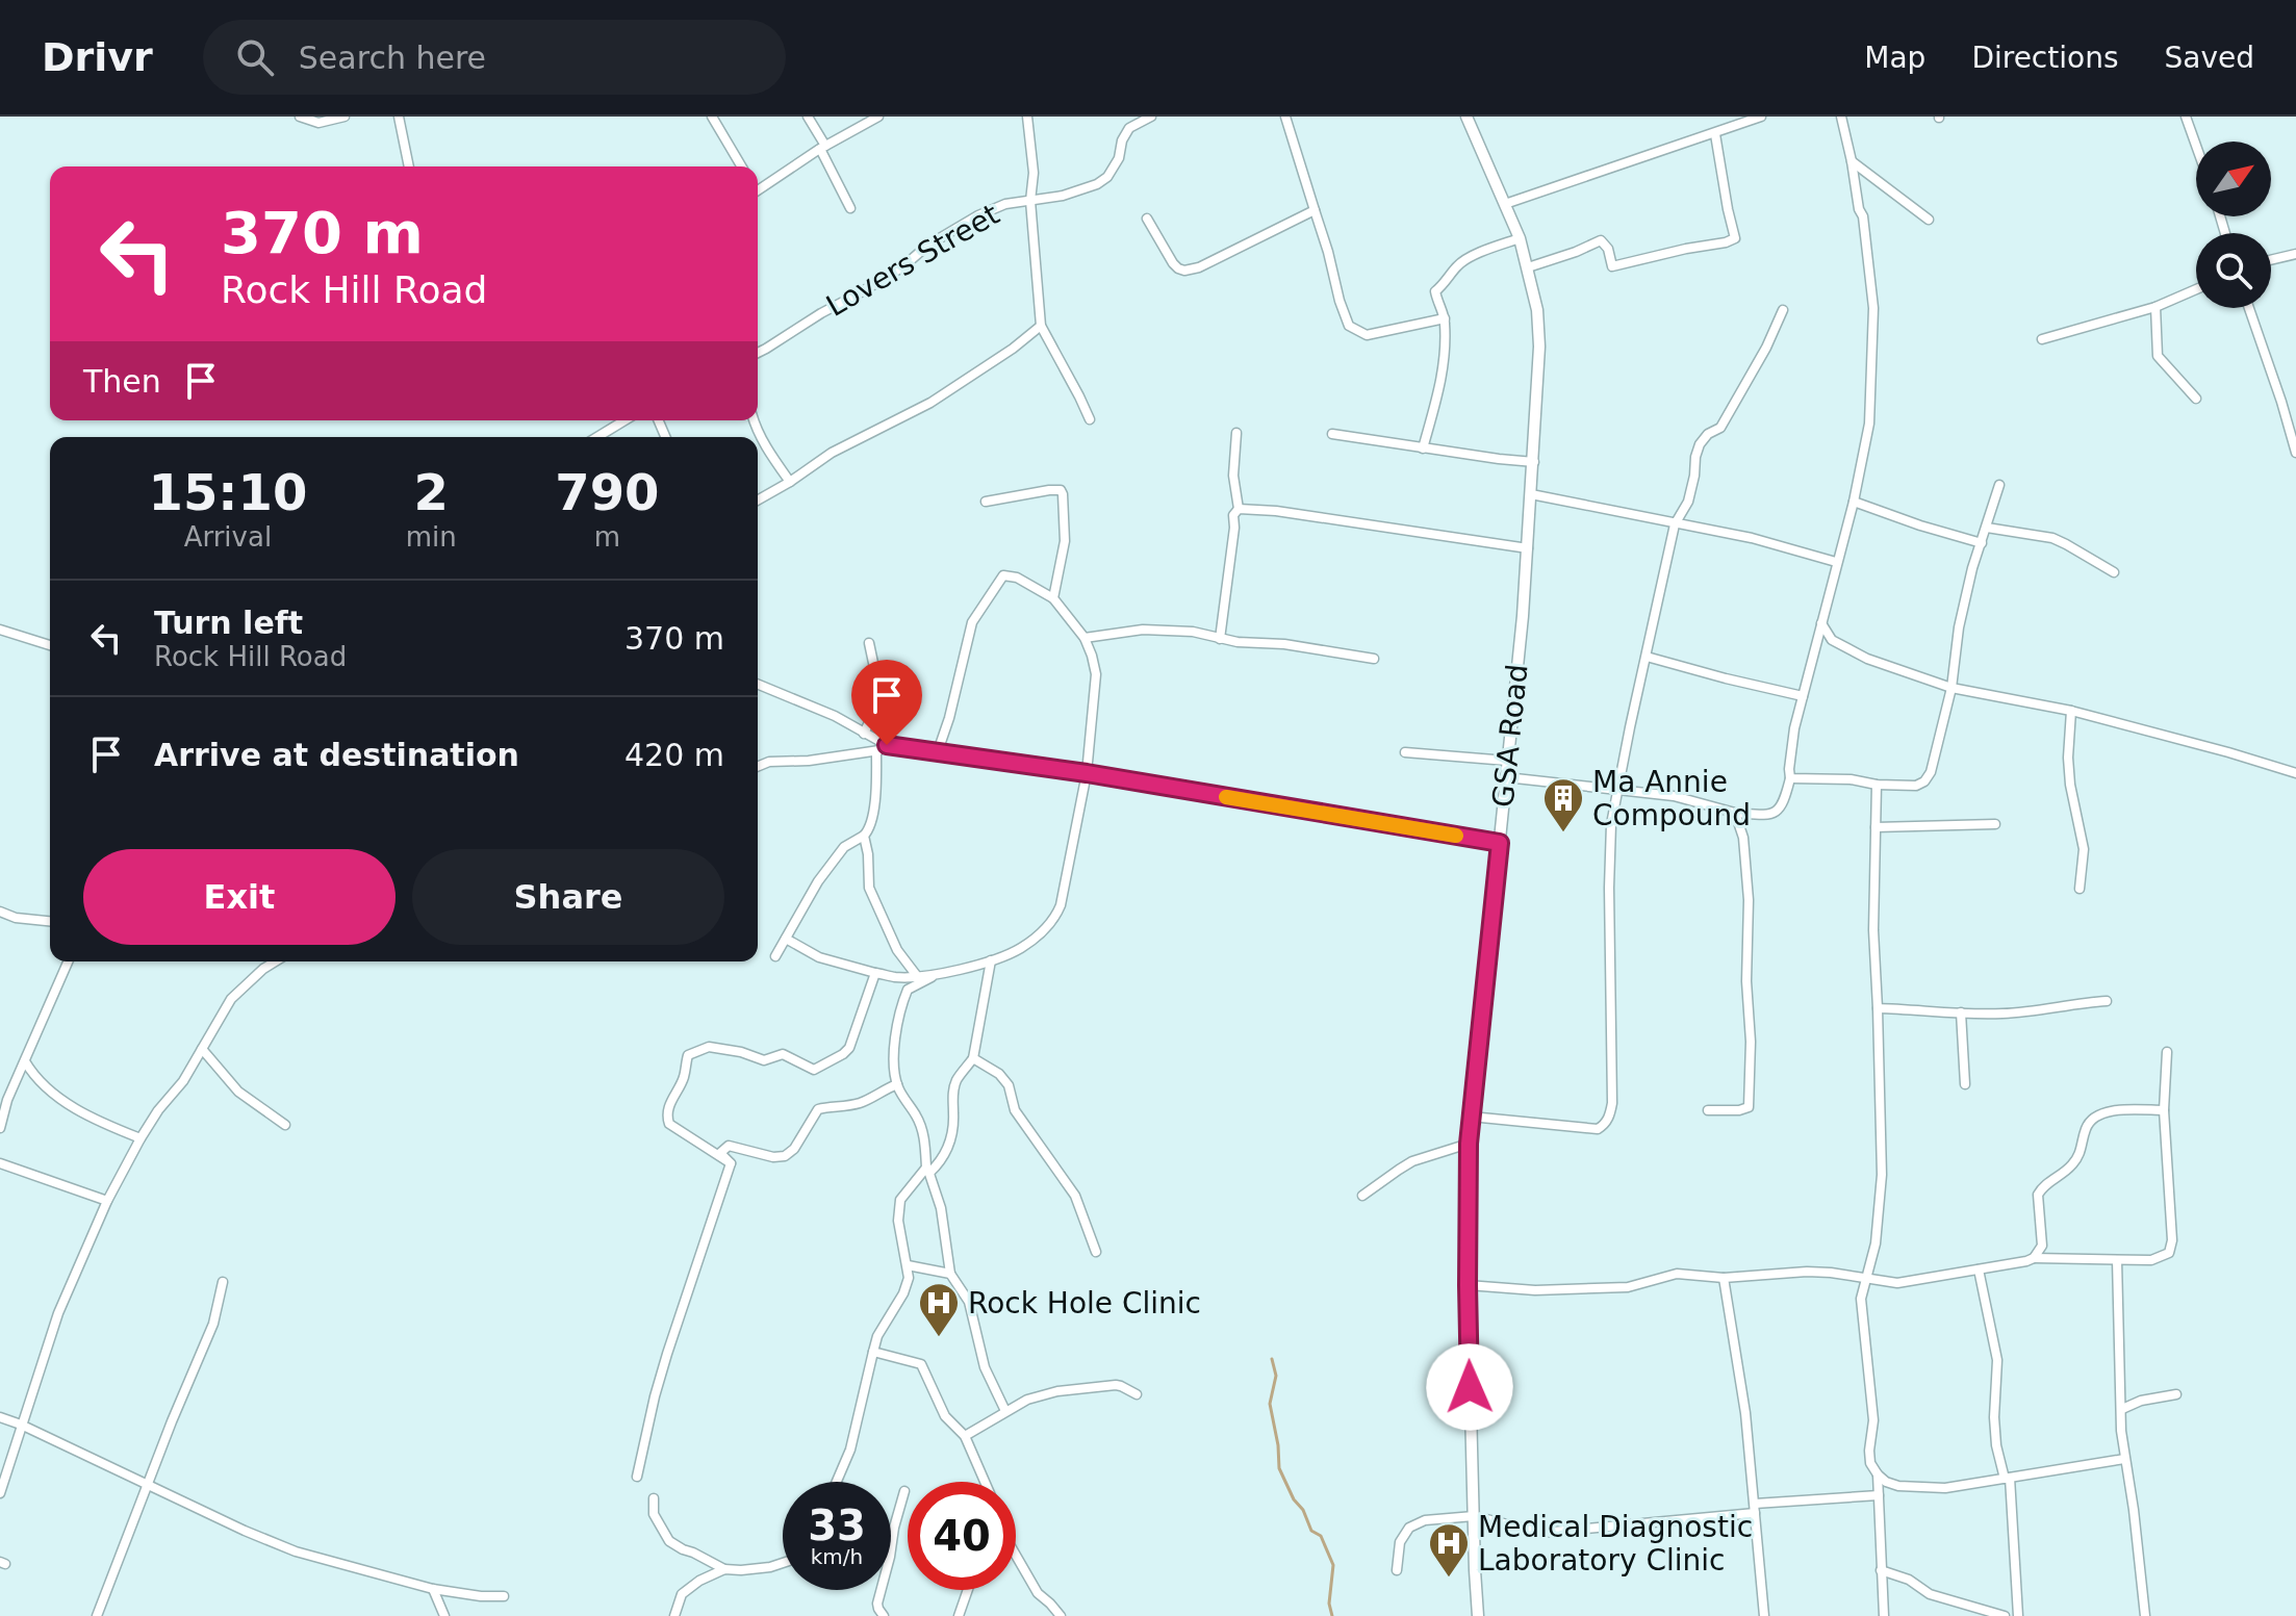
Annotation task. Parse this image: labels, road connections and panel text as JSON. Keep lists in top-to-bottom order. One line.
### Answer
{"streets":{"street":["Lovers Street","GSA Road"]},"places":{"building":["Ma Annie Compound"],"hospital":["Rock Hole Clinic","Medical Diagnostic Laboratory Clinic"]},"north":"top right","page":{"header":"Drivr","search":"Search here","nav":["Map","Directions","Saved"],"turn":["370 m","Rock Hill Road"],"then":"Then","eta":["15:10","Arrival","2","min","790","m"],"list":[{"name":"Turn left","note":"Rock Hill Road","value":"370 m"},{"name":"Arrive at destination","value":"420 m"}],"buttons":["Exit","Share"],"speed":"33 km/h","limit":"40"}}
